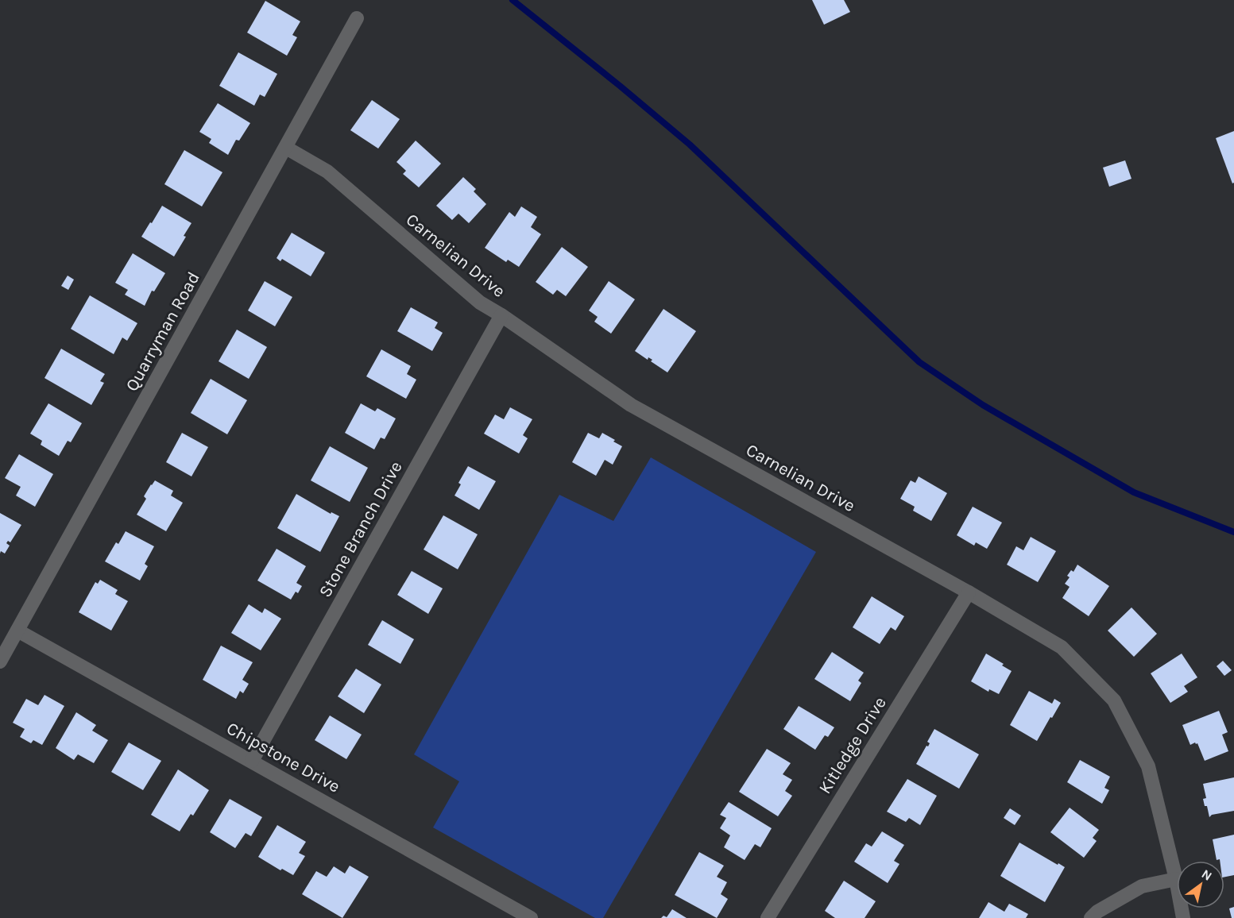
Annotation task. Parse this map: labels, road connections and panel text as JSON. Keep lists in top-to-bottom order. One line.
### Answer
{"streets":{"street":["Carnelian Drive","Quarryman Road","Stone Branch Drive","Kitledge Drive","Chipstone Drive"]},"crossings":[["Carnelian Drive","Quarryman Road"],["Carnelian Drive","Stone Branch Drive"],["Carnelian Drive","Kitledge Drive"],["Quarryman Road","Chipstone Drive"],["Stone Branch Drive","Chipstone Drive"]],"north":"top right"}
